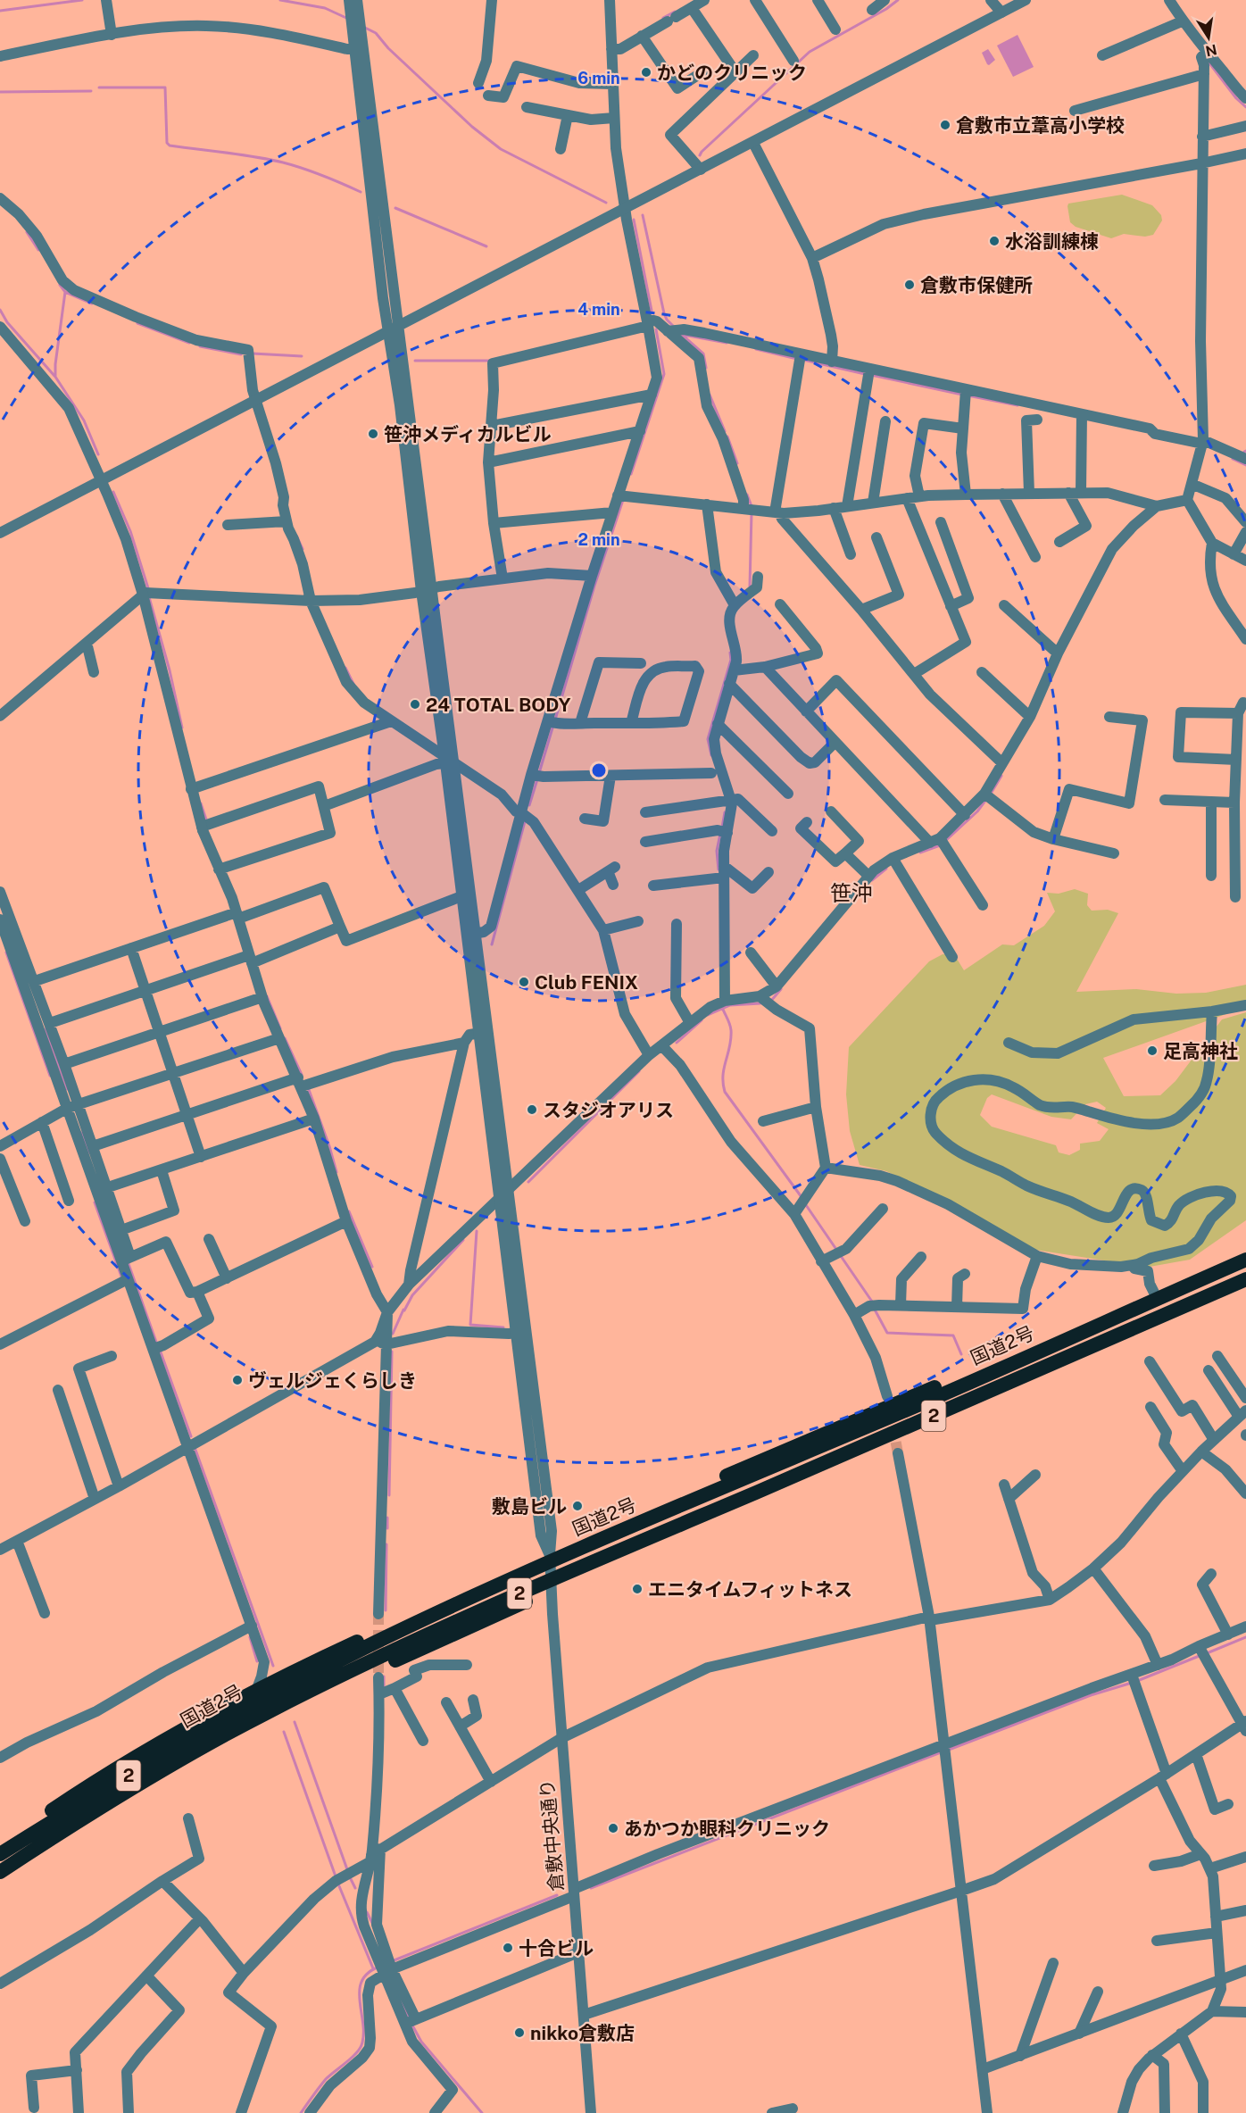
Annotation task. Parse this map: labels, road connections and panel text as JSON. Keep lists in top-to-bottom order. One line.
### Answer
{"streets":{"highway":["国道2号","2"],"street":["倉敷中央通り"]},"districts":["笹沖"],"places":["かどのクリニック","倉敷市立葦高小学校","水浴訓練棟","倉敷市保健所","笹沖メディカルビル","24 TOTAL BODY","Club FENIX","足高神社","スタジオアリス","ヴェルジェくらしき","敷島ビル","エニタイムフィットネス","あかつか眼科クリニック","十合ビル","nikko倉敷店"],"north":"bottom","rings":["6 min","4 min","2 min"]}
